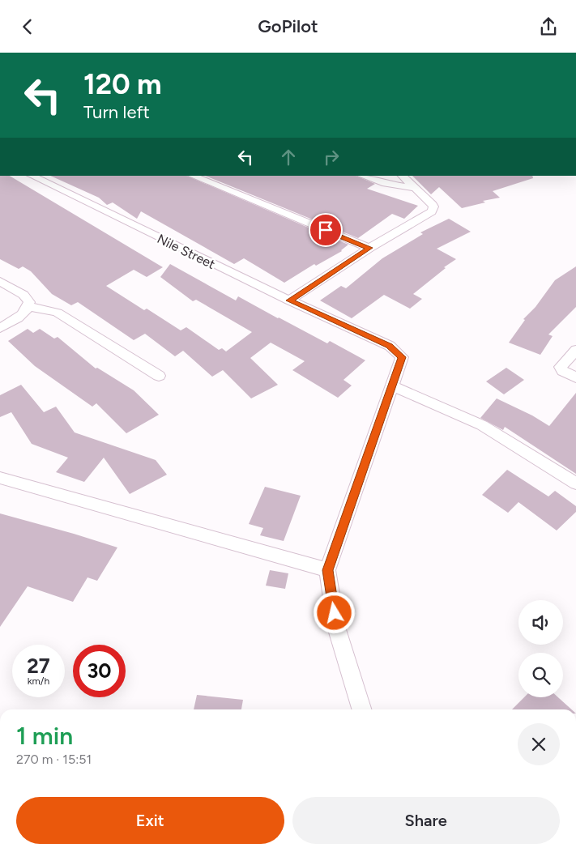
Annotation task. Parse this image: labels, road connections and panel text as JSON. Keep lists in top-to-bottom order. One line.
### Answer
{"streets":{"street":["Nile Street"]},"page":{"header":"GoPilot","turn":["120 m","Turn left"],"speed":"27 km/h","limit":"30","heading":["1 min","270 m · 15:51"],"buttons":["Exit","Share"]}}
